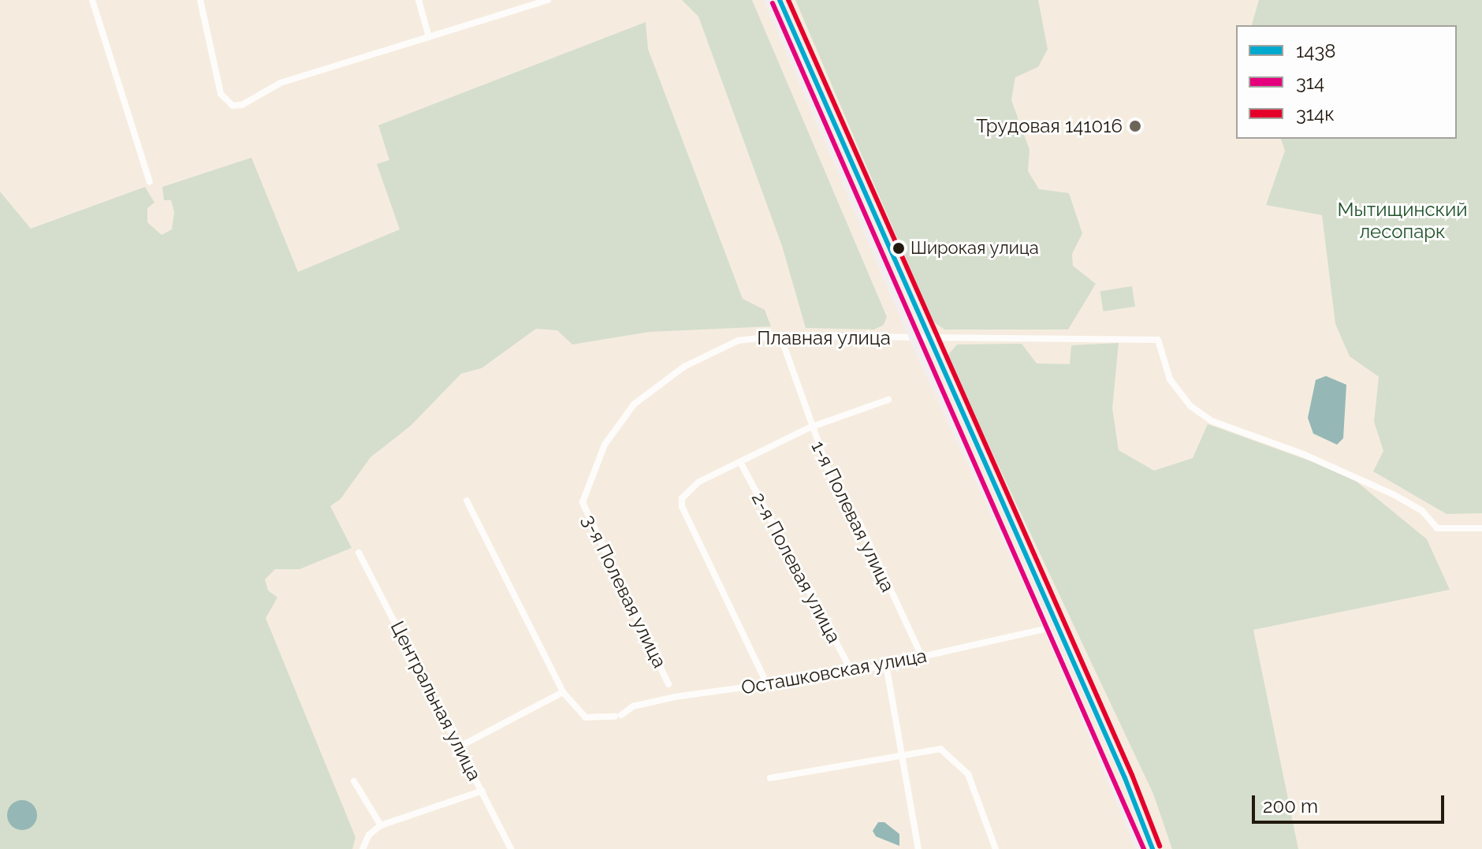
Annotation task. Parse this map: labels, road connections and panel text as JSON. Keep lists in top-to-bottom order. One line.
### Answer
{"streets":{"street":["Плавная улица","1-я Полевая улица","2-я Полевая улица","3-я Полевая улица","Осташковская улица","Центральная улица"]},"crossings":[["Плавная улица","1-я Полевая улица"],["Плавная улица","3-я Полевая улица"],["1-я Полевая улица","Осташковская улица"],["2-я Полевая улица","Осташковская улица"]],"parks":["Мытищинский лесопарк"],"places":["Трудовая 141016","Широкая улица"],"lines":["transit line 1438","transit line 314к","transit line 314"],"legend":["1438","314","314к"],"scale_bar":"200 m"}
